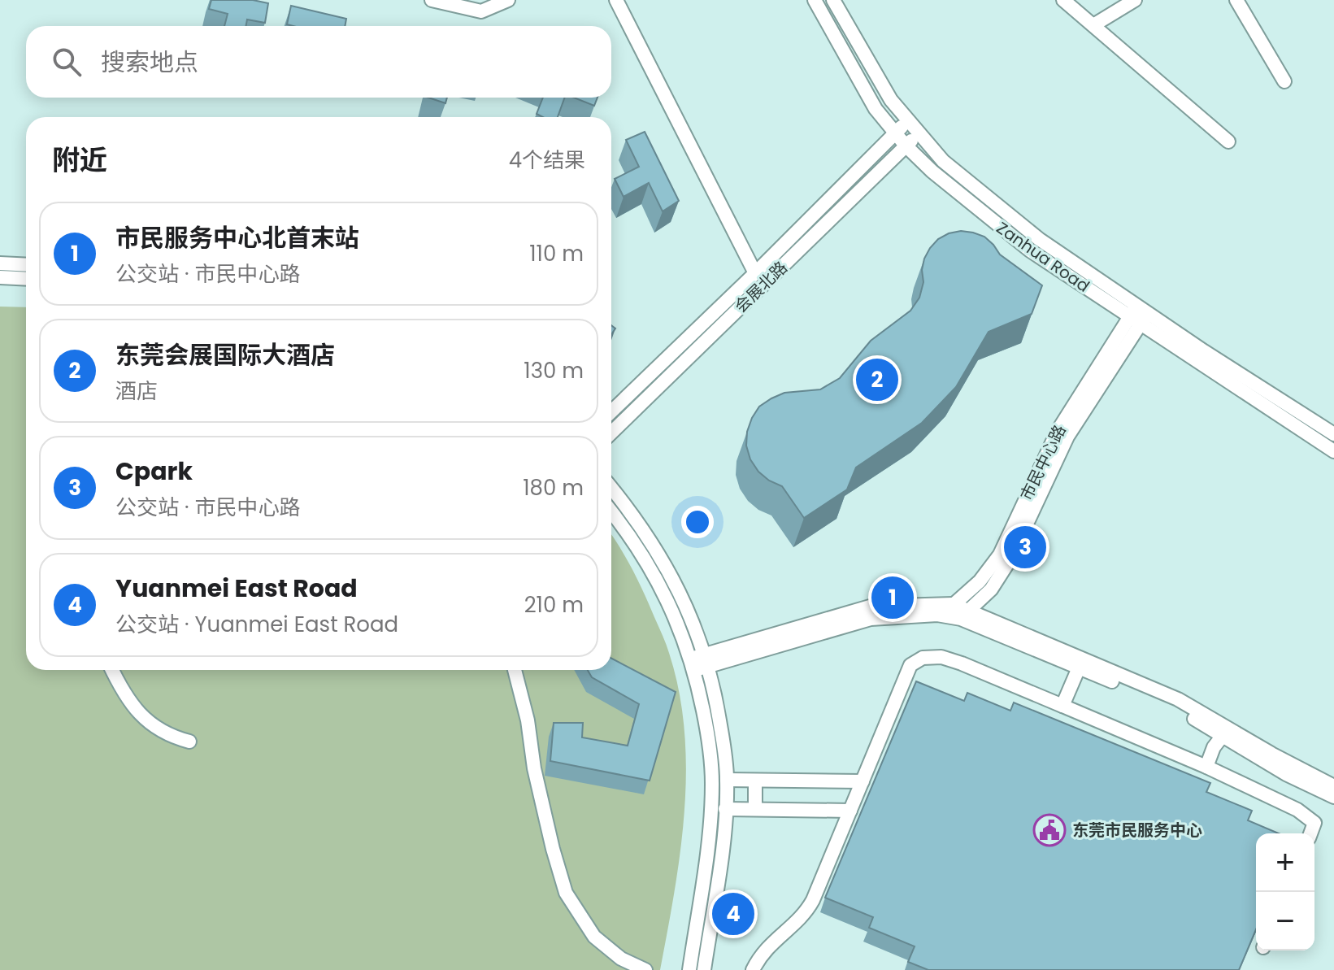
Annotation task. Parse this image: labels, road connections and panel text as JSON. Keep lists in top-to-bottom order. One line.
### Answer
{"streets":{"street":["Zanhua Road","会展北路","市民中心路"]},"crossings":[["Zanhua Road","会展北路"],["Zanhua Road","市民中心路"]],"places":{"public building":["东莞市民服务中心"]},"page":{"search":"搜索地点","heading":["附近","4个结果"],"list":[{"mark":"1","name":"市民服务中心北首末站","note":"公交站 · 市民中心路","value":"110 m"},{"mark":"2","name":"东莞会展国际大酒店","note":"酒店","value":"130 m"},{"mark":"3","name":"Cpark","note":"公交站 · 市民中心路","value":"180 m"},{"mark":"4","name":"Yuanmei East Road","note":"公交站 · Yuanmei East Road","value":"210 m"}],"pins":["2","3","1","4"],"map_buttons":["+","−"]}}
